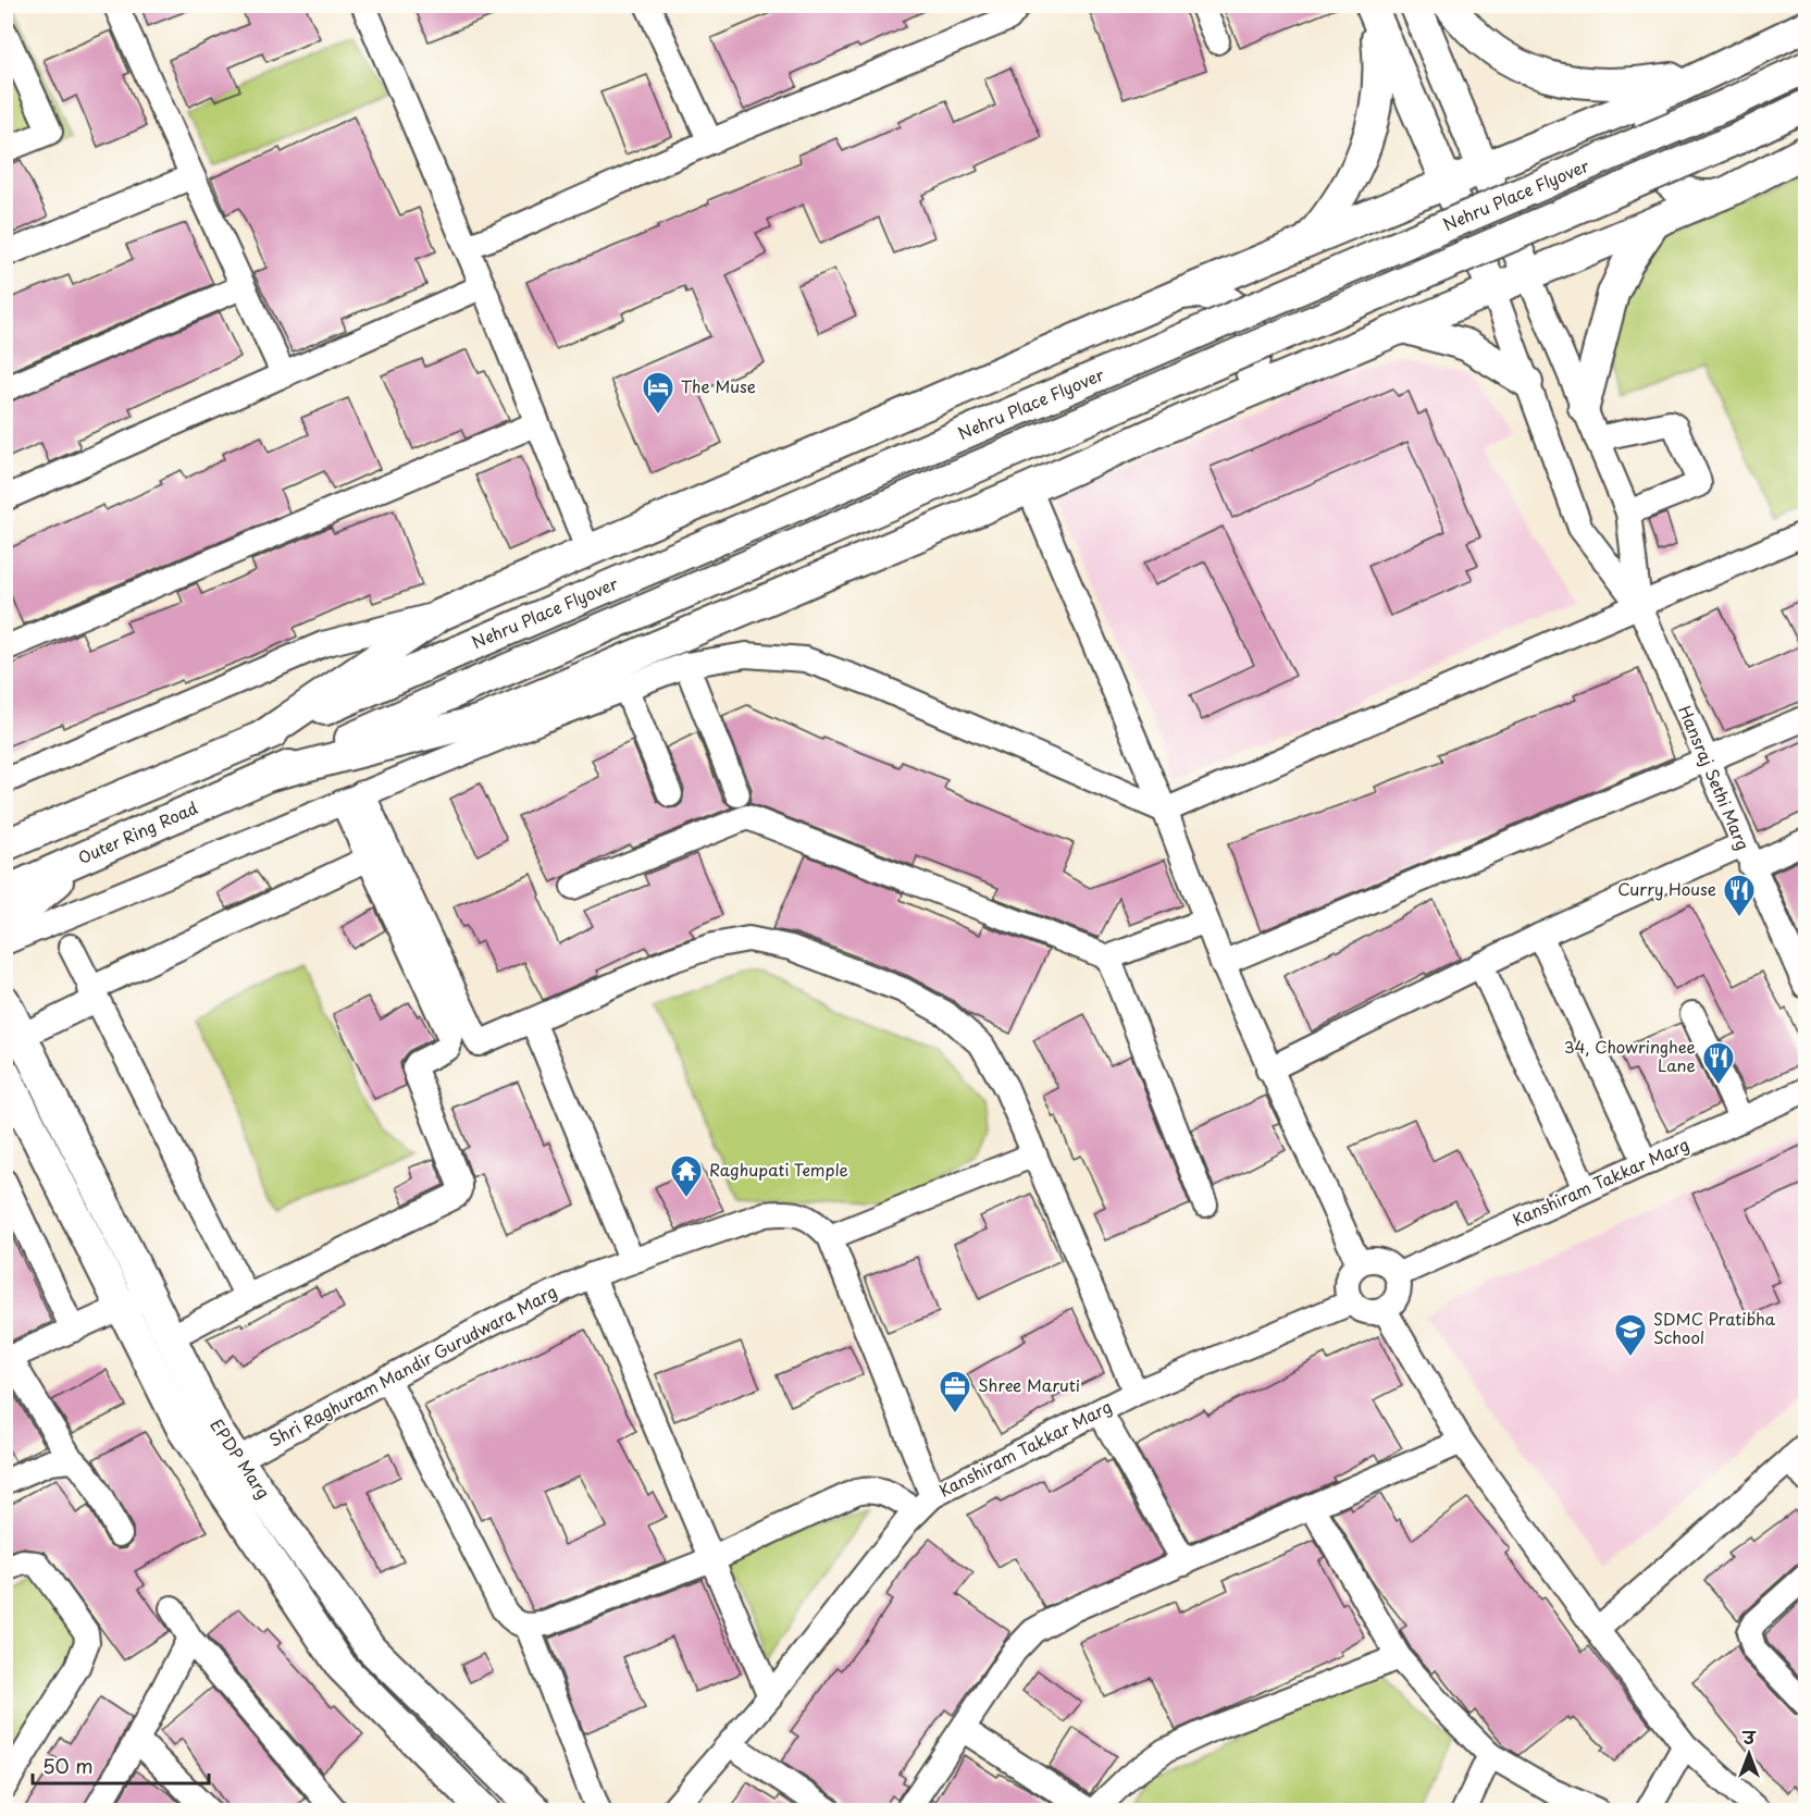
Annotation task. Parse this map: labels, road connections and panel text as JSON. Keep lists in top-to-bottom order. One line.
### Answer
{"streets":{"main road":["Nehru Place Flyover","Outer Ring Road","EPDP Marg"],"street":["Hansraj Sethi Marg","Kanshiram Takkar Marg","Shri Raghuram Mandir Gurudwara Marg"]},"crossings":[["Nehru Place Flyover","Outer Ring Road"],["Kanshiram Takkar Marg","Shri Raghuram Mandir Gurudwara Marg"],["Shri Raghuram Mandir Gurudwara Marg","EPDP Marg"]],"places":{"hotel":["The Muse"],"restaurant":["Curry House","34, Chowringhee Lane"],"temple":["Raghupati Temple"],"school or university":["SDMC Pratibha School"],"office":["Shree Maruti"]},"scale_bar":"50 m","north":"top"}
